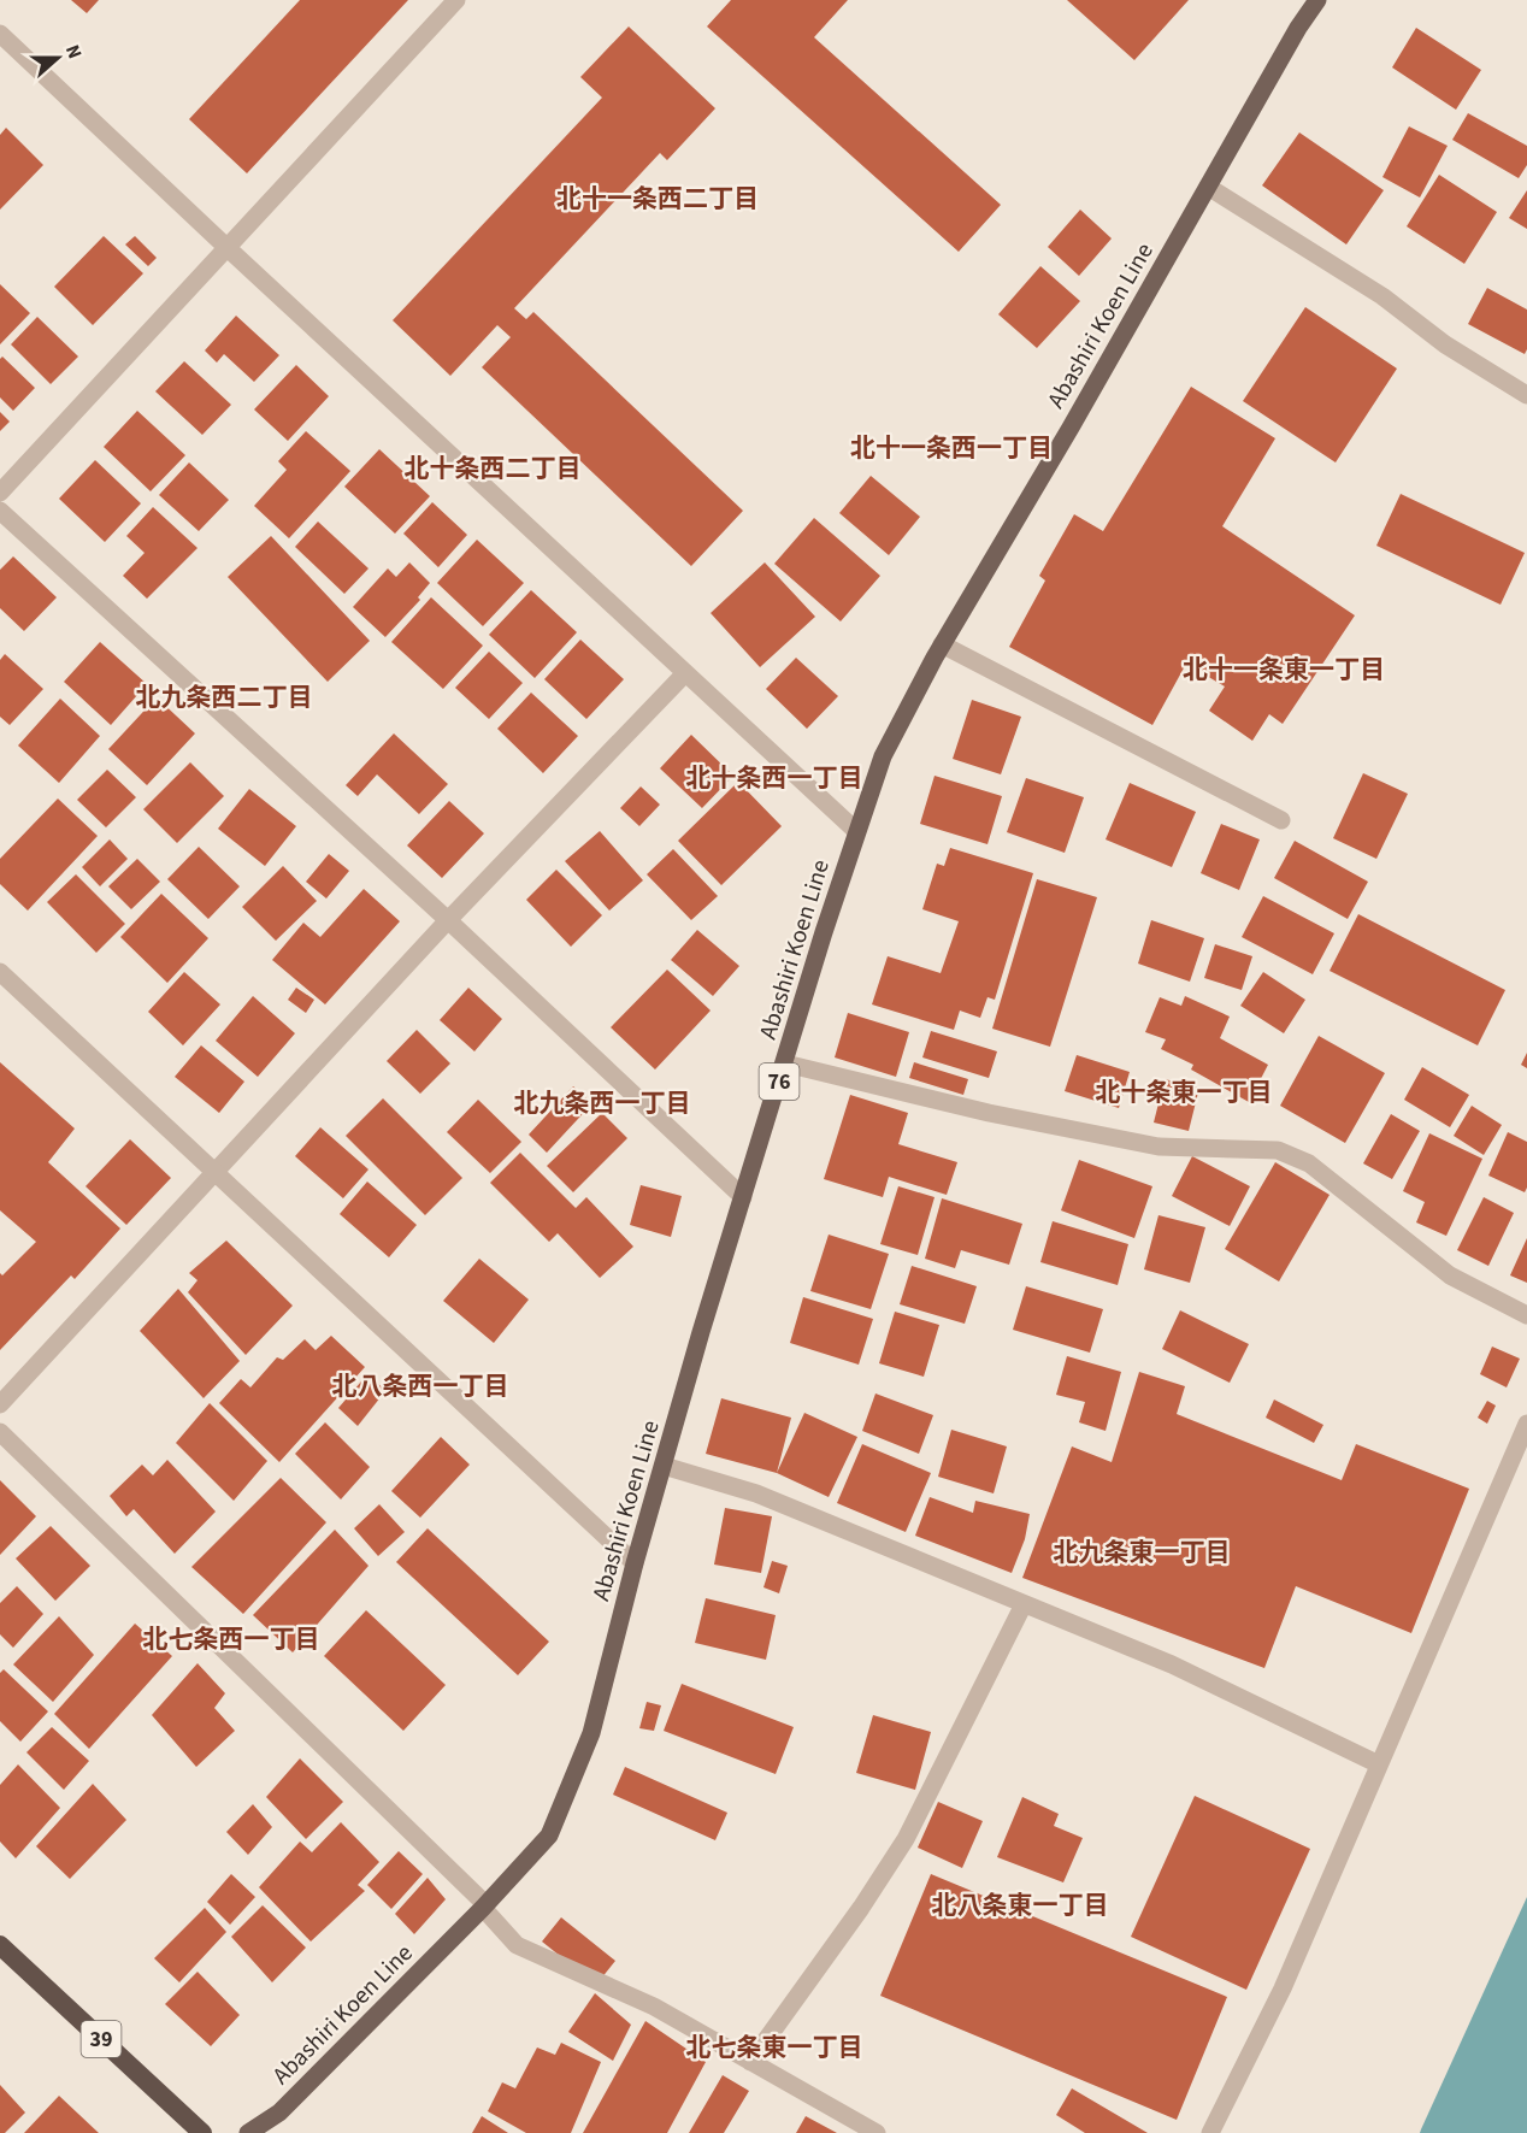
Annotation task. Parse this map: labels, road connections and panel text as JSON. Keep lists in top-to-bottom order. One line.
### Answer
{"streets":{"highway":["39"],"main road":["Abashiri Koen Line","76"]},"districts":["北十一条西二丁目","北十一条西一丁目","北十条西二丁目","北十一条東一丁目","北九条西二丁目","北十条西一丁目","北十条東一丁目","北九条西一丁目","北八条西一丁目","北九条東一丁目","北七条西一丁目","北八条東一丁目","北七条東一丁目"],"north":"right"}
